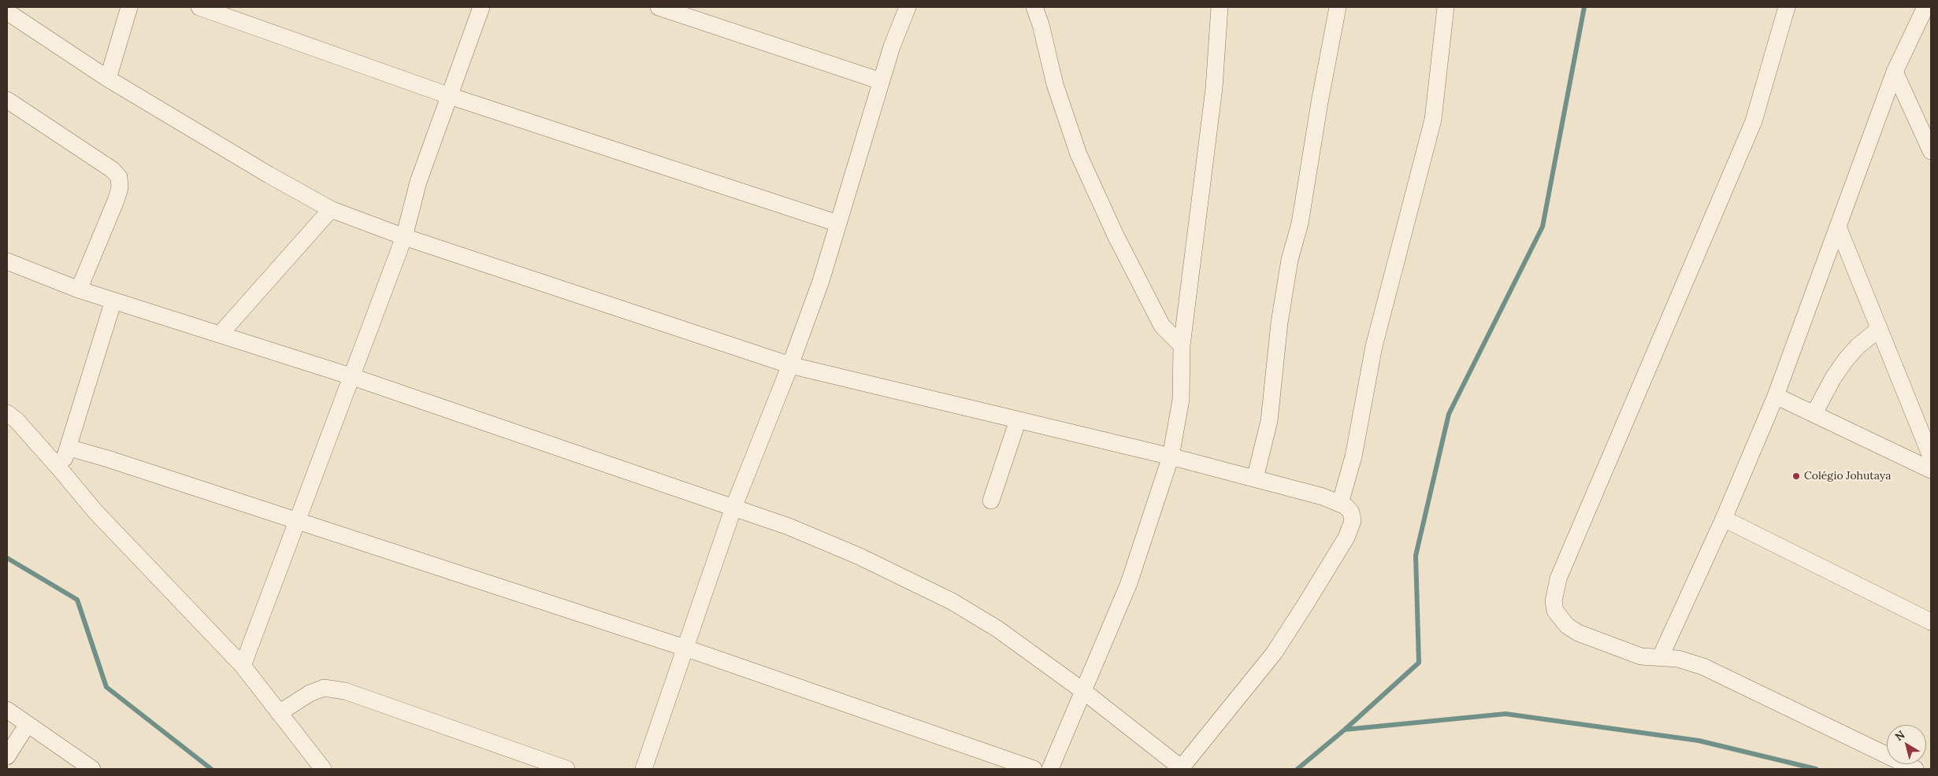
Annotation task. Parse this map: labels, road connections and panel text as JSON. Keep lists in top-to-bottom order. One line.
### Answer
{"places":["Colégio Johutaya"],"north":"top left"}
